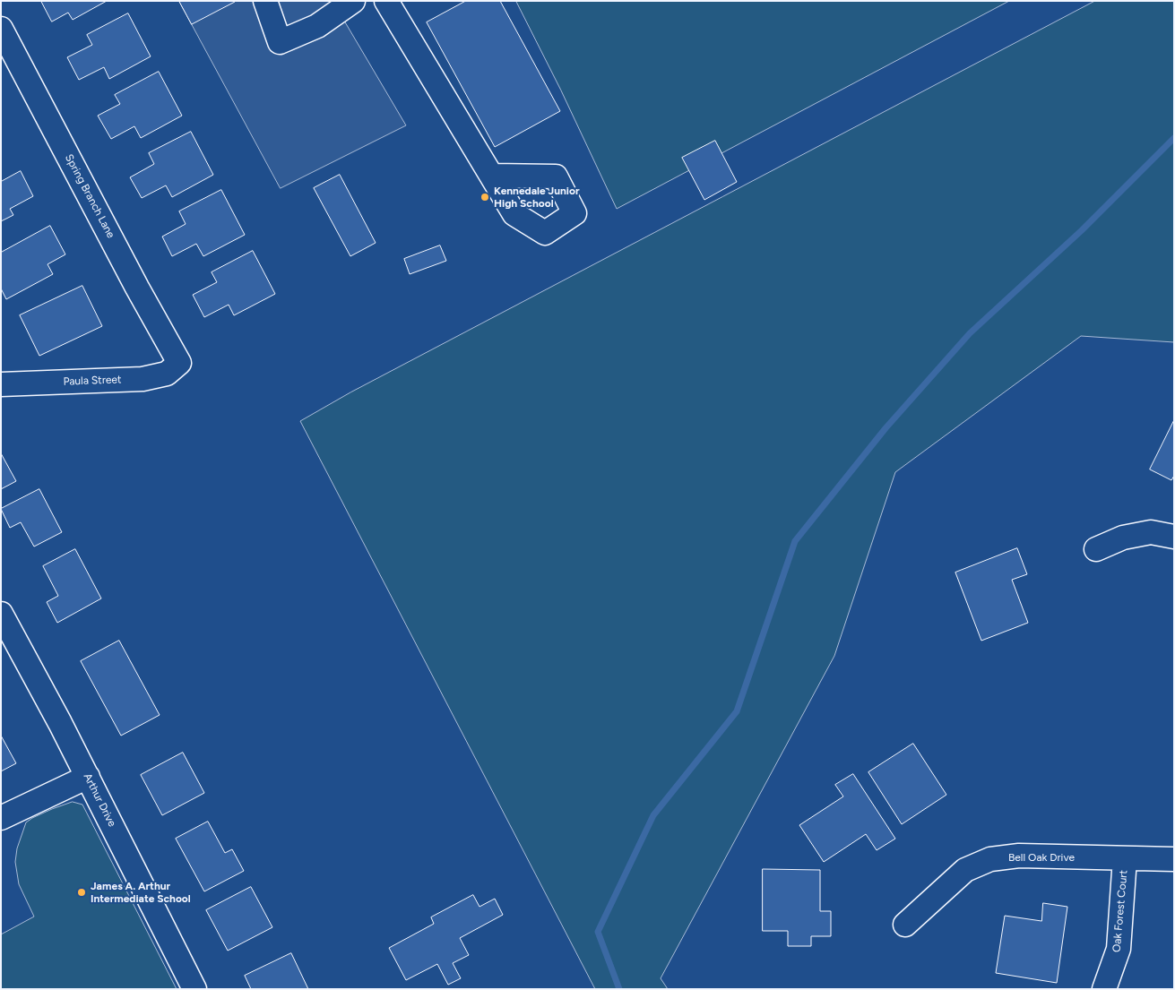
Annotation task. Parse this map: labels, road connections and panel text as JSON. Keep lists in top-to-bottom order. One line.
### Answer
{"streets":{"street":["Spring Branch Lane","Paula Street","Arthur Drive","Bell Oak Drive","Oak Forest Court"]},"crossings":[["Spring Branch Lane","Paula Street"],["Bell Oak Drive","Oak Forest Court"]],"places":["Kennedale Junior High School","James A. Arthur Intermediate School"]}
